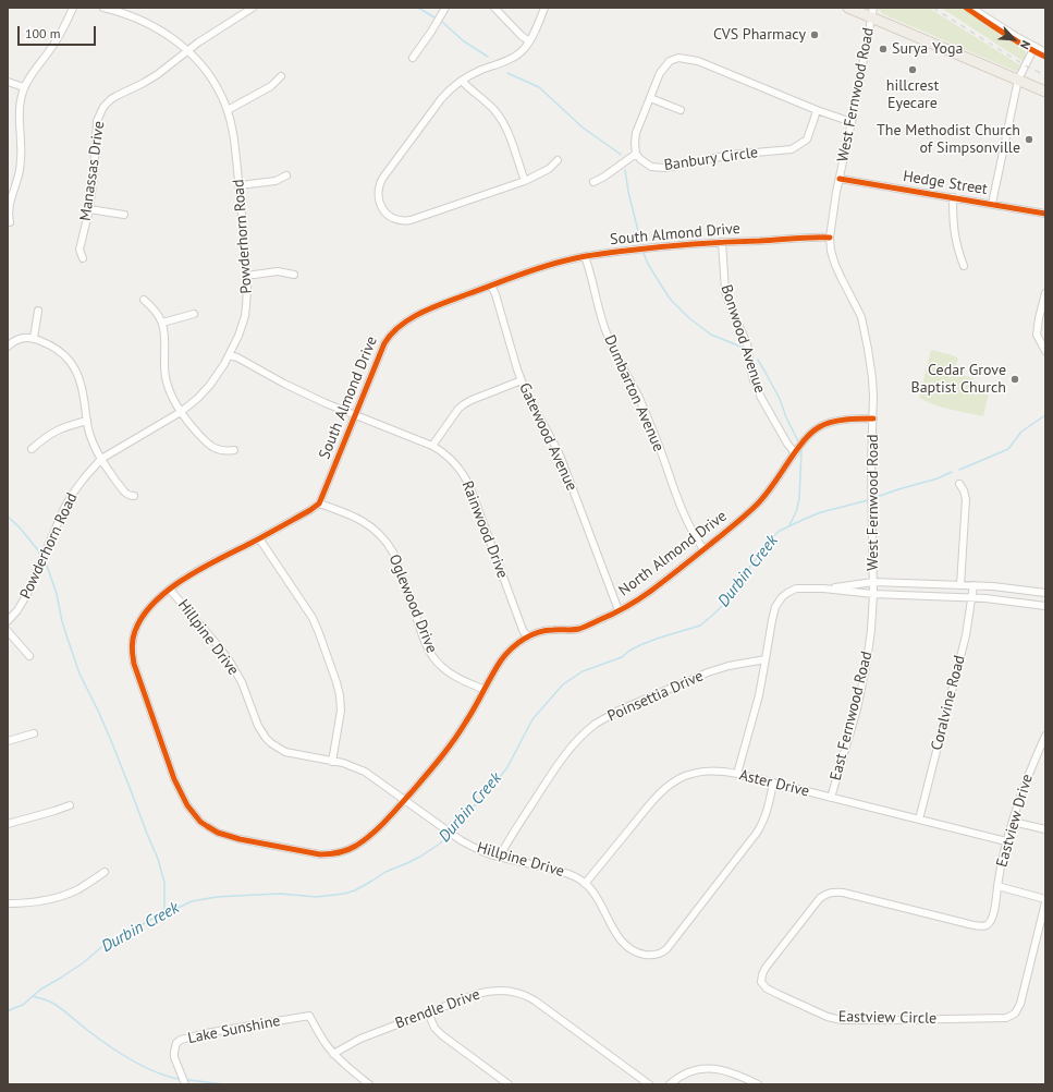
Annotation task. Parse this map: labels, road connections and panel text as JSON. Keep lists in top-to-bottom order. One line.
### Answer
{"streets":{"street":["West Fernwood Road","Banbury Circle","Manassas Drive","Hedge Street","South Almond Drive","Powderhorn Road","Bonwood Avenue","Dumbarton Avenue","Gatewood Avenue","Rainwood Drive","North Almond Drive","Oglewood Drive","Hillpine Drive","Poinsettia Drive","Coralvine Road","East Fernwood Road","Aster Drive","Eastview Drive","Brendle Drive","Eastview Circle","Lake Sunshine"]},"crossings":[["West Fernwood Road","Hedge Street"],["West Fernwood Road","South Almond Drive"],["West Fernwood Road","North Almond Drive"],["West Fernwood Road","East Fernwood Road"],["Manassas Drive","Powderhorn Road"],["South Almond Drive","Bonwood Avenue"],["South Almond Drive","Dumbarton Avenue"],["South Almond Drive","Gatewood Avenue"],["South Almond Drive","Rainwood Drive"],["South Almond Drive","Oglewood Drive"],["Powderhorn Road","Rainwood Drive"],["Bonwood Avenue","North Almond Drive"],["Dumbarton Avenue","North Almond Drive"],["Gatewood Avenue","North Almond Drive"],["Rainwood Drive","North Almond Drive"],["North Almond Drive","Oglewood Drive"],["North Almond Drive","Hillpine Drive"],["Hillpine Drive","Poinsettia Drive"],["Hillpine Drive","Aster Drive"],["Coralvine Road","Aster Drive"],["East Fernwood Road","Aster Drive"],["Aster Drive","Eastview Drive"],["Eastview Drive","Eastview Circle"],["Brendle Drive","Lake Sunshine"]],"water":["Durbin Creek"],"places":["CVS Pharmacy","Surya Yoga","hillcrest Eyecare","The Methodist Church of Simpsonville","Cedar Grove Baptist Church"],"scale_bar":"100 m","north":"bottom right"}
